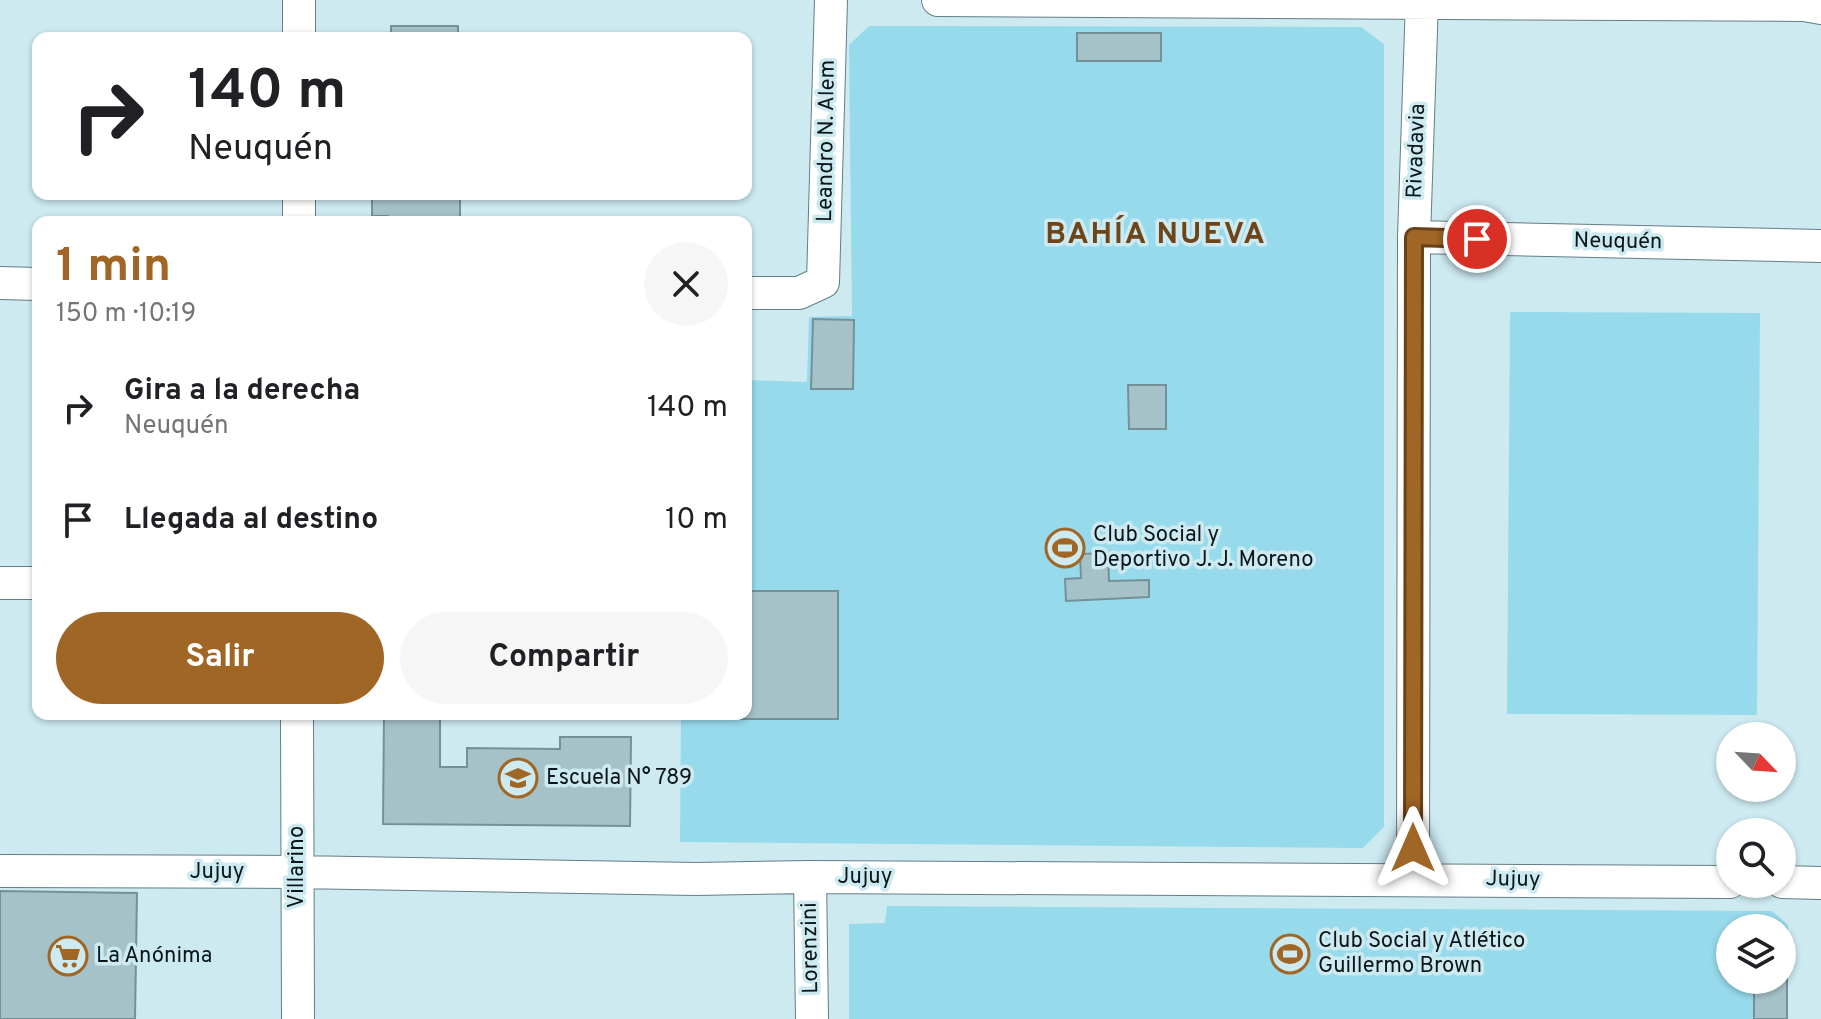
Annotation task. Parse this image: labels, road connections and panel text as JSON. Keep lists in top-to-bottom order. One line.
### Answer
{"streets":{"street":["Leandro N. Alem","Rivadavia","Neuquén","Villarino","Jujuy","Lorenzini"]},"crossings":[["Rivadavia","Neuquén"],["Rivadavia","Jujuy"],["Villarino","Jujuy"],["Jujuy","Lorenzini"]],"districts":["BAHÍA NUEVA"],"places":{"sports":["Club Social y Deportivo J. J. Moreno","Club Social y Atlético Guillermo Brown"],"school or university":["Escuela N° 789"],"supermarket":["La Anónima"]},"north":"bottom right","page":{"turn":["140 m","Neuquén"],"heading":["1 min","150 m · 10:19"],"list":[{"name":"Gira a la derecha","note":"Neuquén","value":"140 m"},{"name":"Llegada al destino","value":"10 m"}],"buttons":["Salir","Compartir"]}}
